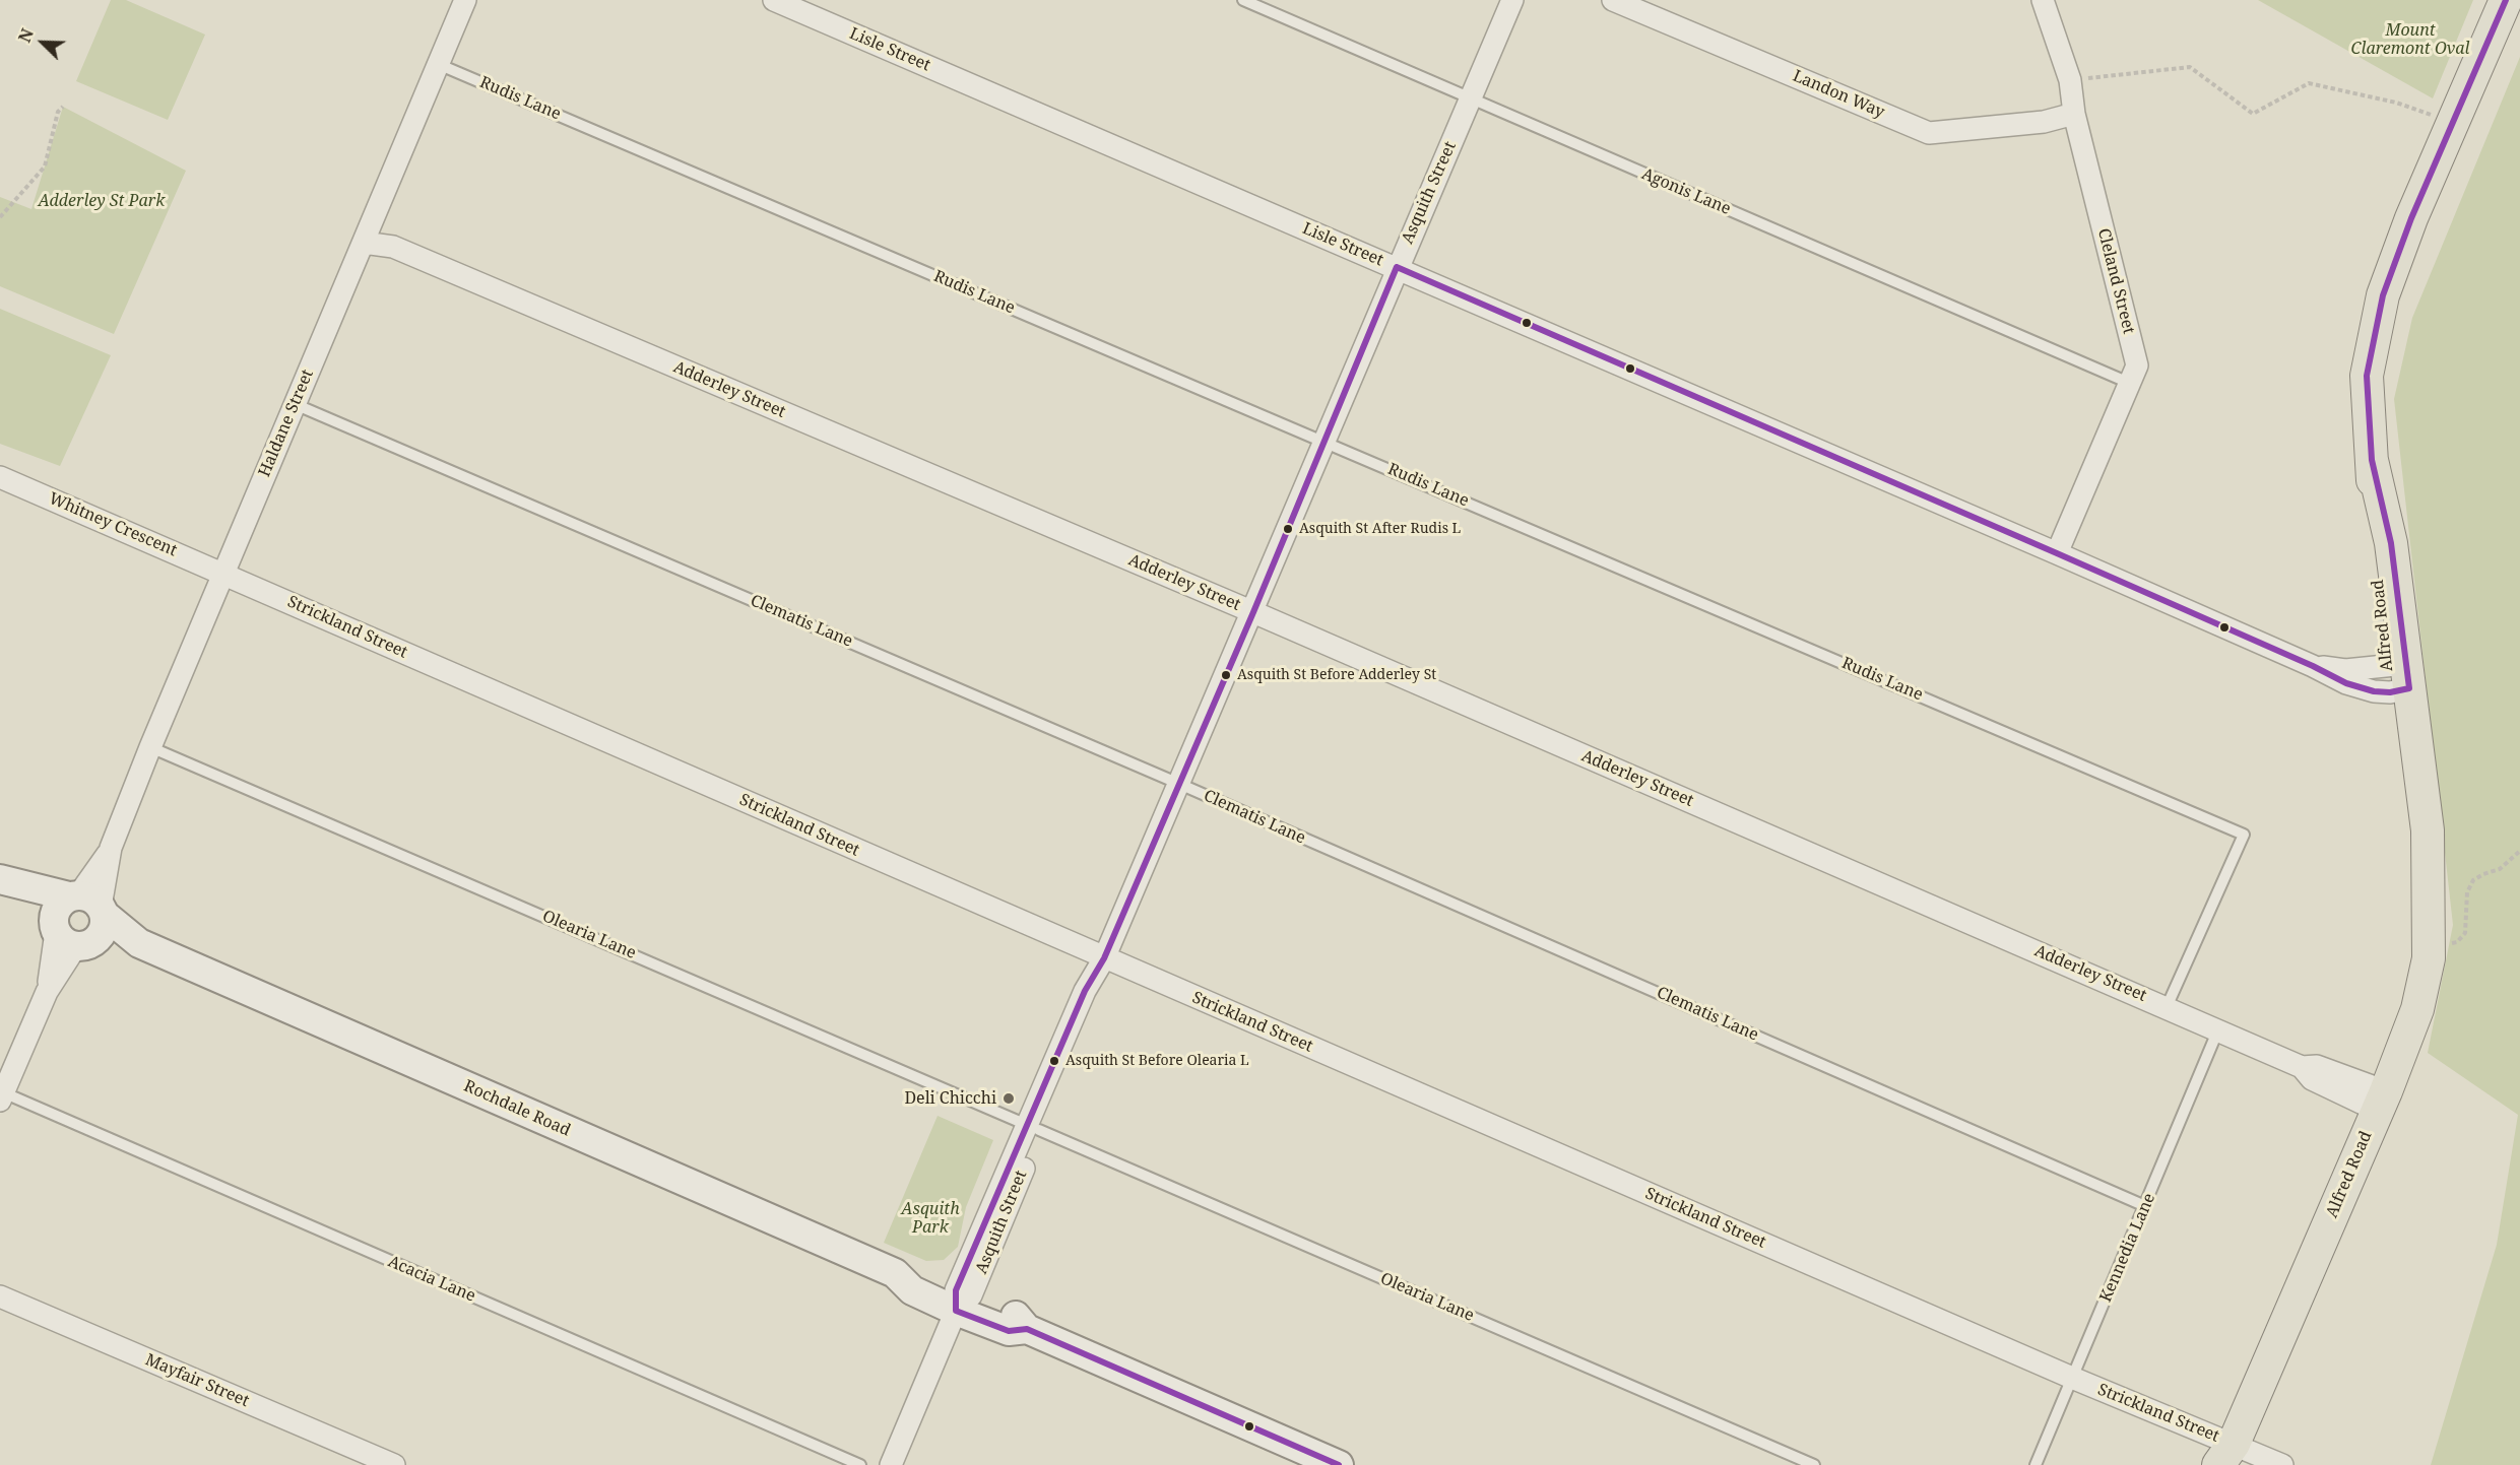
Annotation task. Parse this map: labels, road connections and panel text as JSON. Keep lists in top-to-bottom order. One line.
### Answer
{"streets":{"main road":["Alfred Road","Rochdale Road"],"street":["Lisle Street","Landon Way","Asquith Street","Cleland Street","Adderley Street","Haldane Street","Whitney Crescent","Strickland Street","Mayfair Street"],"lane":["Rudis Lane","Agonis Lane","Clematis Lane","Olearia Lane","Kennedia Lane","Acacia Lane"]},"crossings":[["Lisle Street","Asquith Street"],["Lisle Street","Cleland Street"],["Lisle Street","Alfred Road"],["Landon Way","Cleland Street"],["Rudis Lane","Asquith Street"],["Rudis Lane","Adderley Street"],["Rudis Lane","Haldane Street"],["Agonis Lane","Asquith Street"],["Agonis Lane","Cleland Street"],["Asquith Street","Adderley Street"],["Asquith Street","Clematis Lane"],["Asquith Street","Strickland Street"],["Asquith Street","Olearia Lane"],["Asquith Street","Rochdale Road"],["Adderley Street","Haldane Street"],["Adderley Street","Alfred Road"],["Adderley Street","Kennedia Lane"],["Haldane Street","Whitney Crescent"],["Haldane Street","Clematis Lane"],["Haldane Street","Strickland Street"],["Haldane Street","Olearia Lane"],["Haldane Street","Rochdale Road"],["Haldane Street","Acacia Lane"],["Whitney Crescent","Strickland Street"],["Clematis Lane","Kennedia Lane"],["Alfred Road","Strickland Street"],["Strickland Street","Kennedia Lane"]],"parks":["Mount Claremont Oval","Adderley St Park","Asquith Park"],"places":["Asquith St After Rudis L","Asquith St Before Adderley St","Asquith St Before Olearia L","Deli Chicchi"],"north":"top left"}
